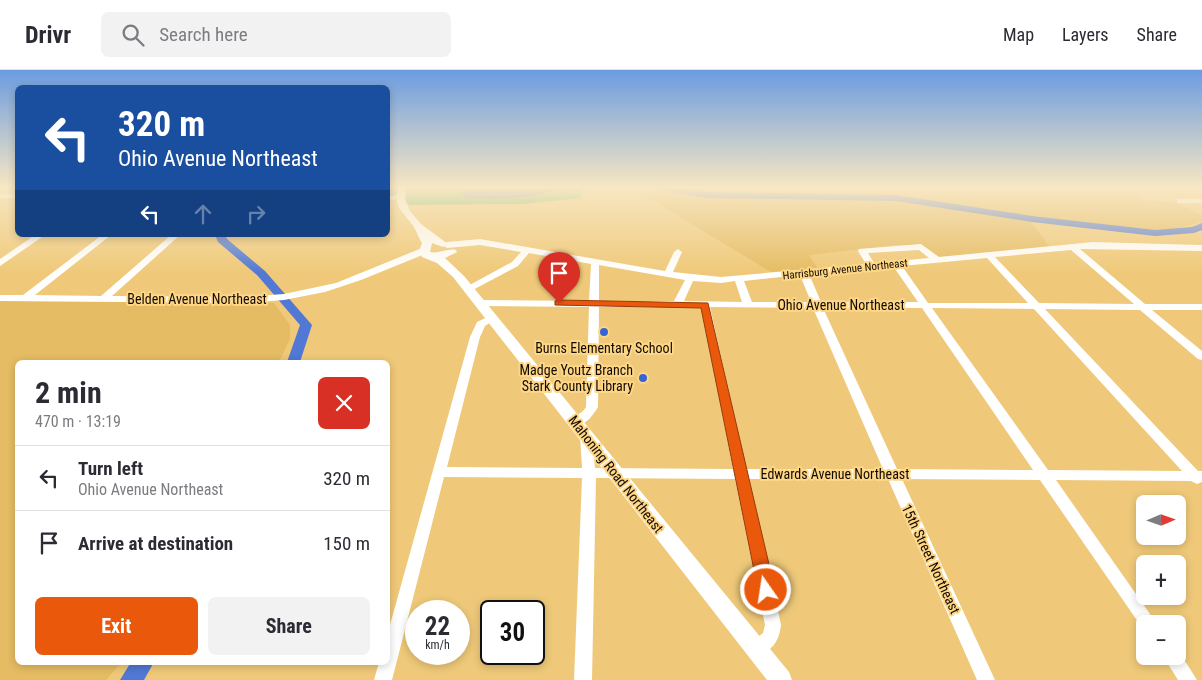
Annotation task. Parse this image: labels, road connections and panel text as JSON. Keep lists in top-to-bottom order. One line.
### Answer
{"streets":{"main road":["Mahoning Road Northeast"],"street":["Harrisburg Avenue Northeast","Belden Avenue Northeast","Ohio Avenue Northeast","Edwards Avenue Northeast","15th Street Northeast"]},"crossings":[["Harrisburg Avenue Northeast","15th Street Northeast"],["Belden Avenue Northeast","Mahoning Road Northeast"],["Ohio Avenue Northeast","Mahoning Road Northeast"],["Ohio Avenue Northeast","15th Street Northeast"],["Mahoning Road Northeast","Edwards Avenue Northeast"],["Edwards Avenue Northeast","15th Street Northeast"]],"places":["Burns Elementary School","Madge Youtz Branch Stark County Library"],"north":"right","page":{"header":"Drivr","search":"Search here","nav":["Map","Layers","Share"],"turn":["320 m","Ohio Avenue Northeast"],"heading":["2 min","470 m · 13:19"],"list":[{"name":"Turn left","note":"Ohio Avenue Northeast","value":"320 m"},{"name":"Arrive at destination","value":"150 m"}],"map_buttons":["+","−"],"buttons":["Exit","Share"],"speed":"22 km/h","limit":"30"}}
